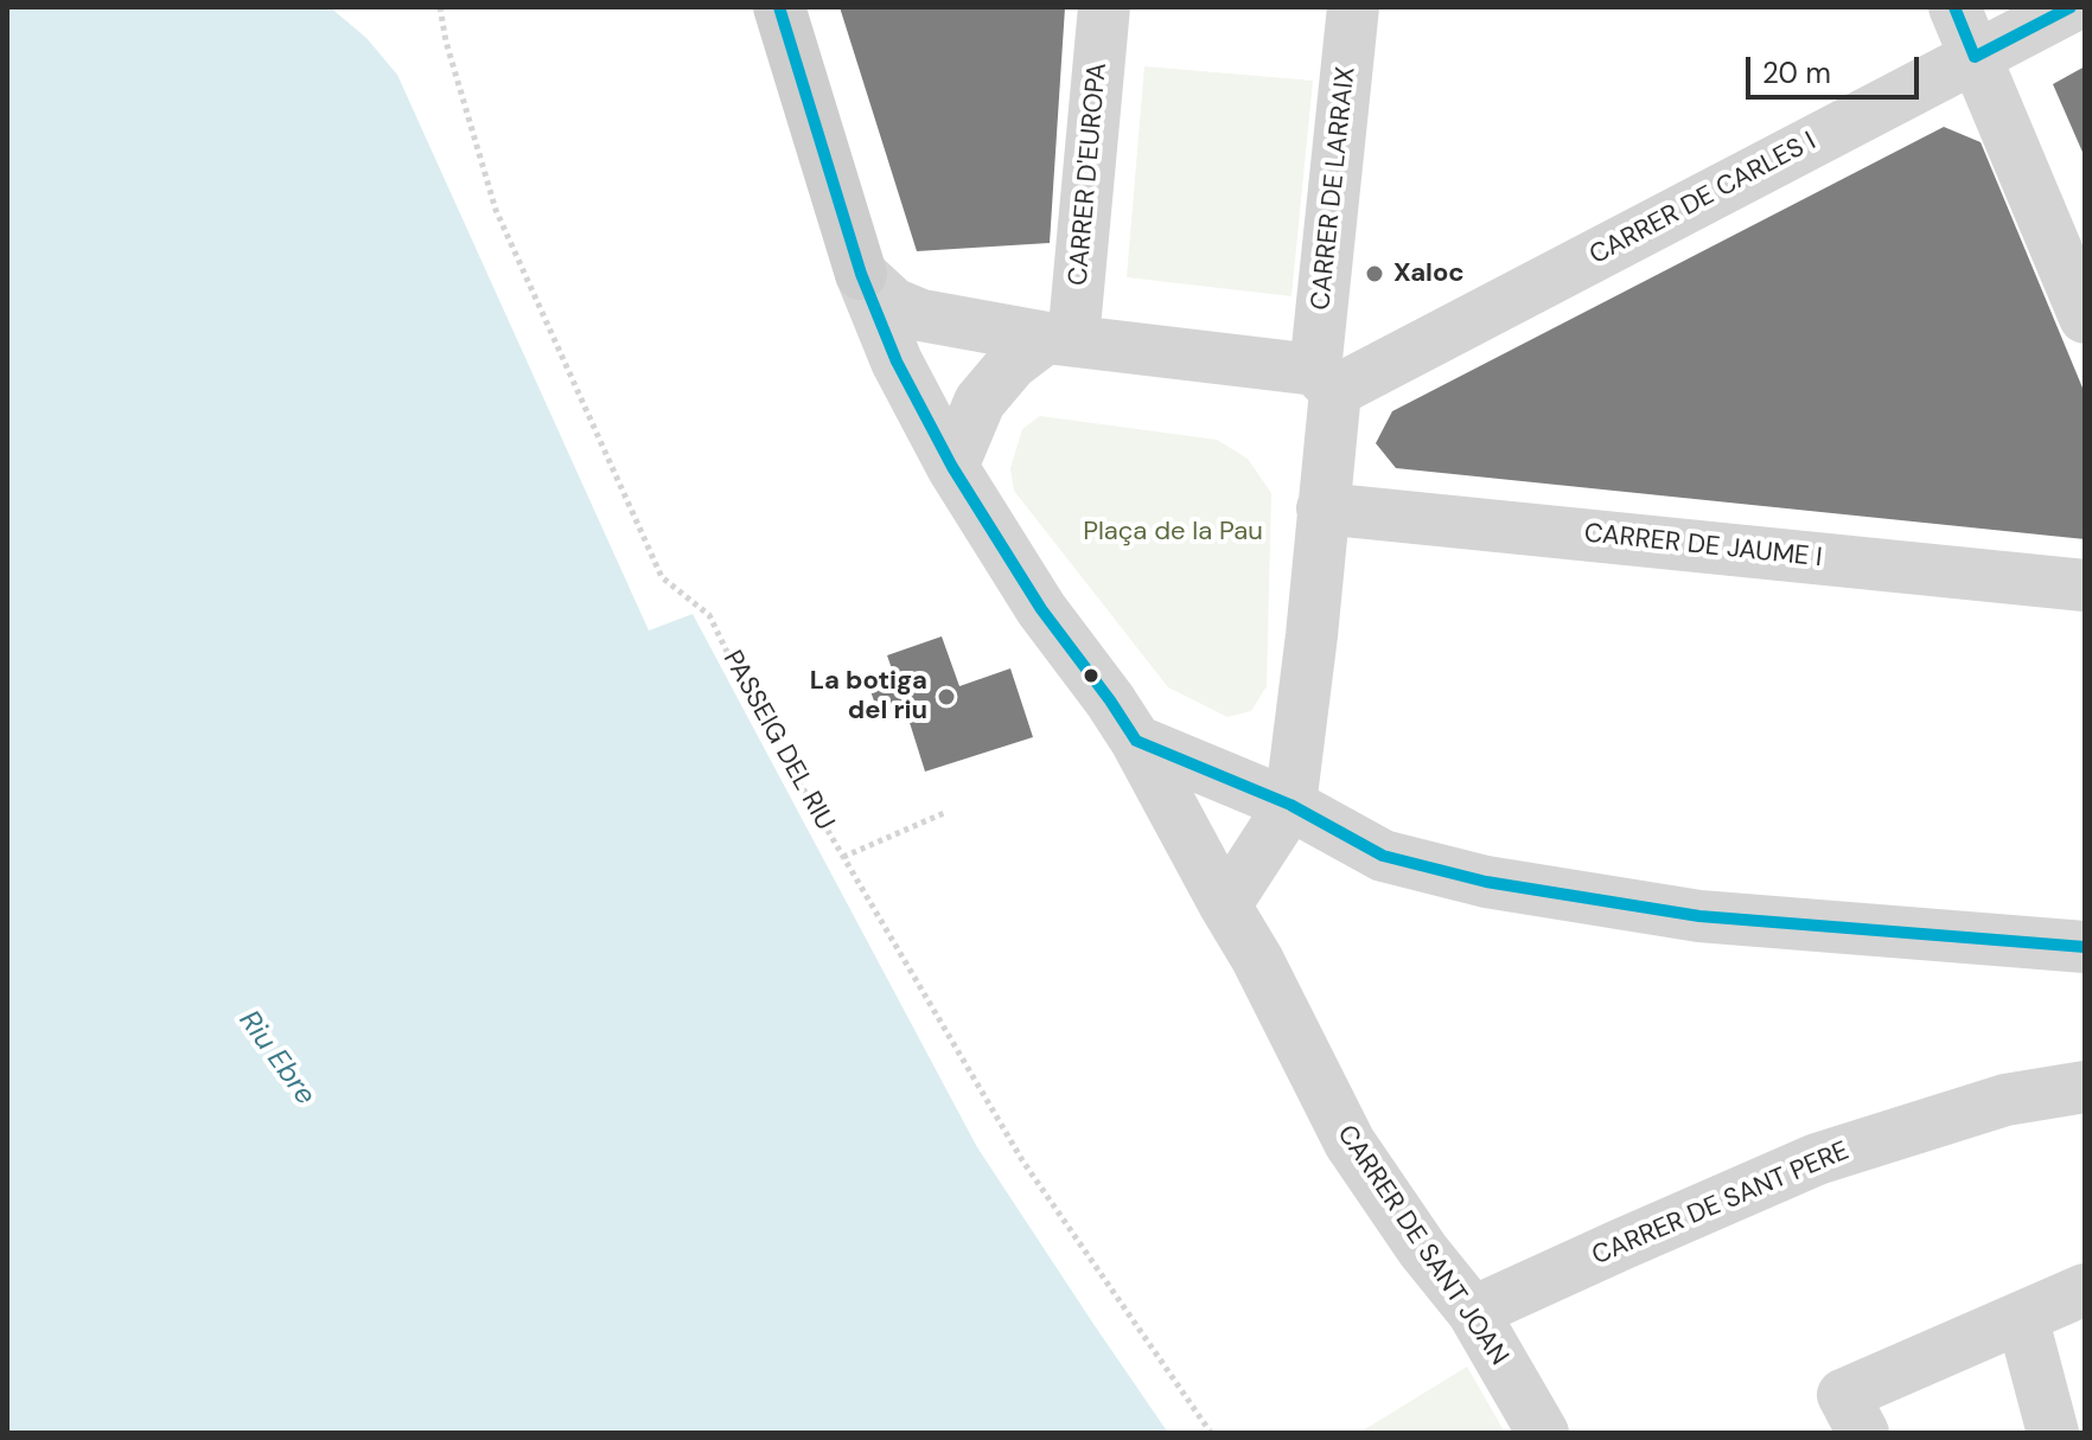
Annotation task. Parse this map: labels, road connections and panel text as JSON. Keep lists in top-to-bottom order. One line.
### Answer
{"streets":{"street":["CARRER D'EUROPA","CARRER DE LARRAIX","CARRER DE CARLES I","CARRER DE JAUME I","CARRER DE SANT PERE","CARRER DE SANT JOAN"],"path":["PASSEIG DEL RIU"]},"crossings":[["CARRER DE LARRAIX","CARRER DE CARLES I"],["CARRER DE SANT PERE","CARRER DE SANT JOAN"]],"water":["Riu Ebre"],"parks":["Plaça de la Pau"],"places":["Xaloc","La botiga del riu"],"scale_bar":"20 m"}
